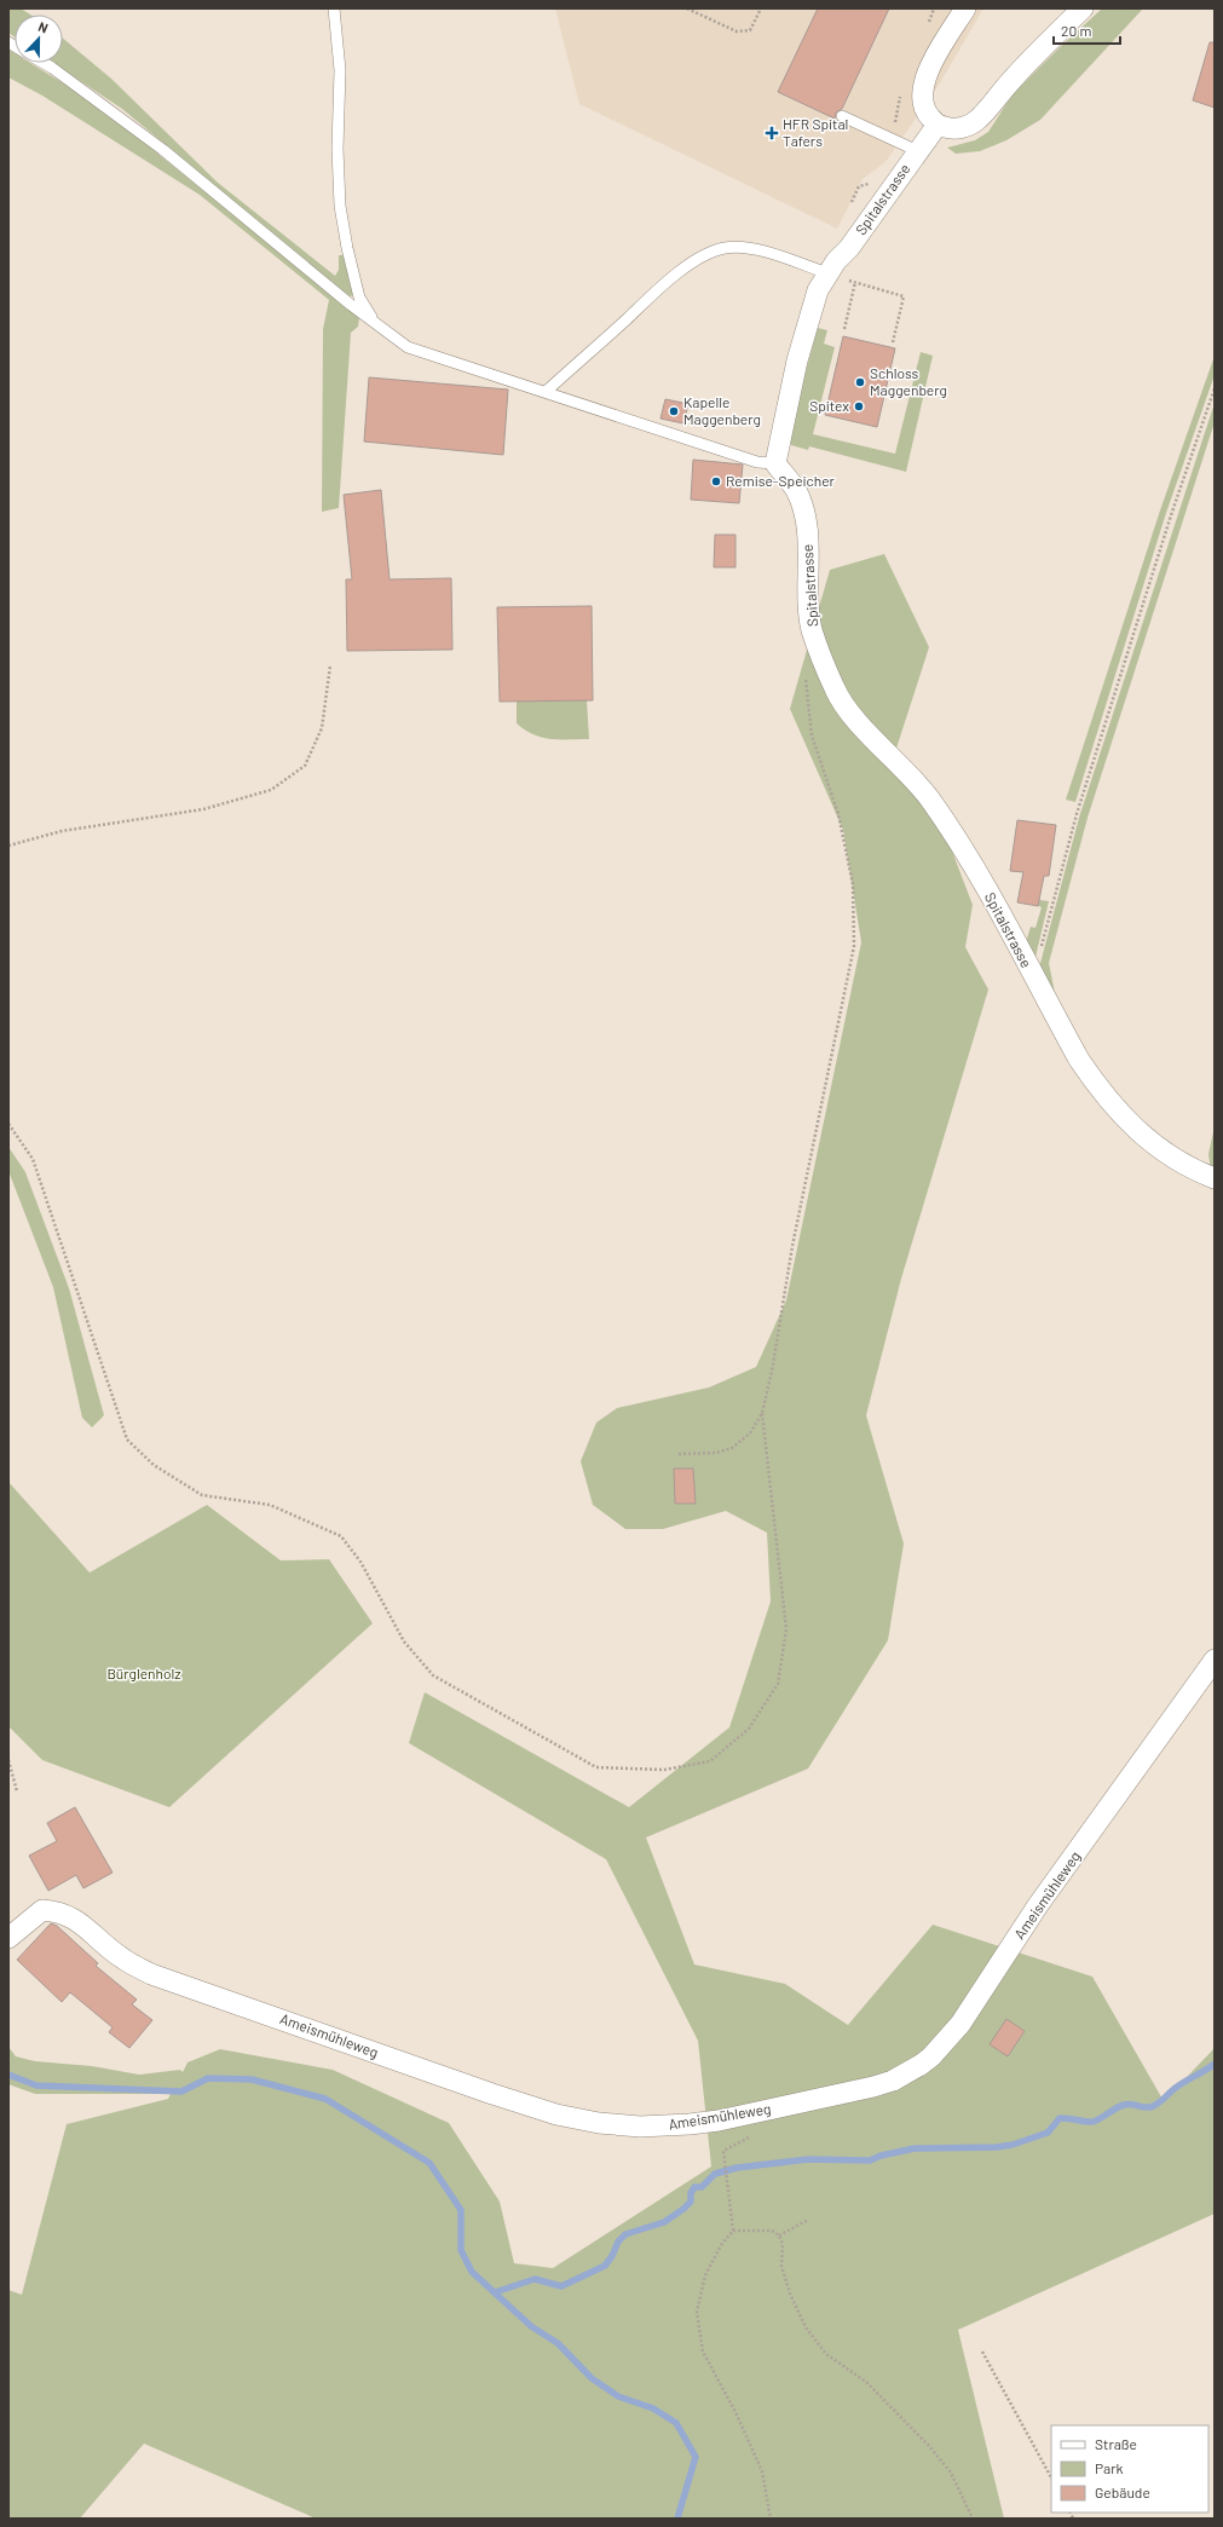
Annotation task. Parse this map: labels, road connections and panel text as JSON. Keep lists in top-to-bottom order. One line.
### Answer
{"streets":{"street":["Spitalstrasse","Ameismühleweg"]},"parks":["Bürglenholz"],"places":{"health":["HFR Spital Tafers"],"other":["Schloss Maggenberg","Spitex","Kapelle Maggenberg","Remise-Speicher"]},"legend":["Straße","Park","Gebäude"],"scale_bar":"20 m","north":"top"}
